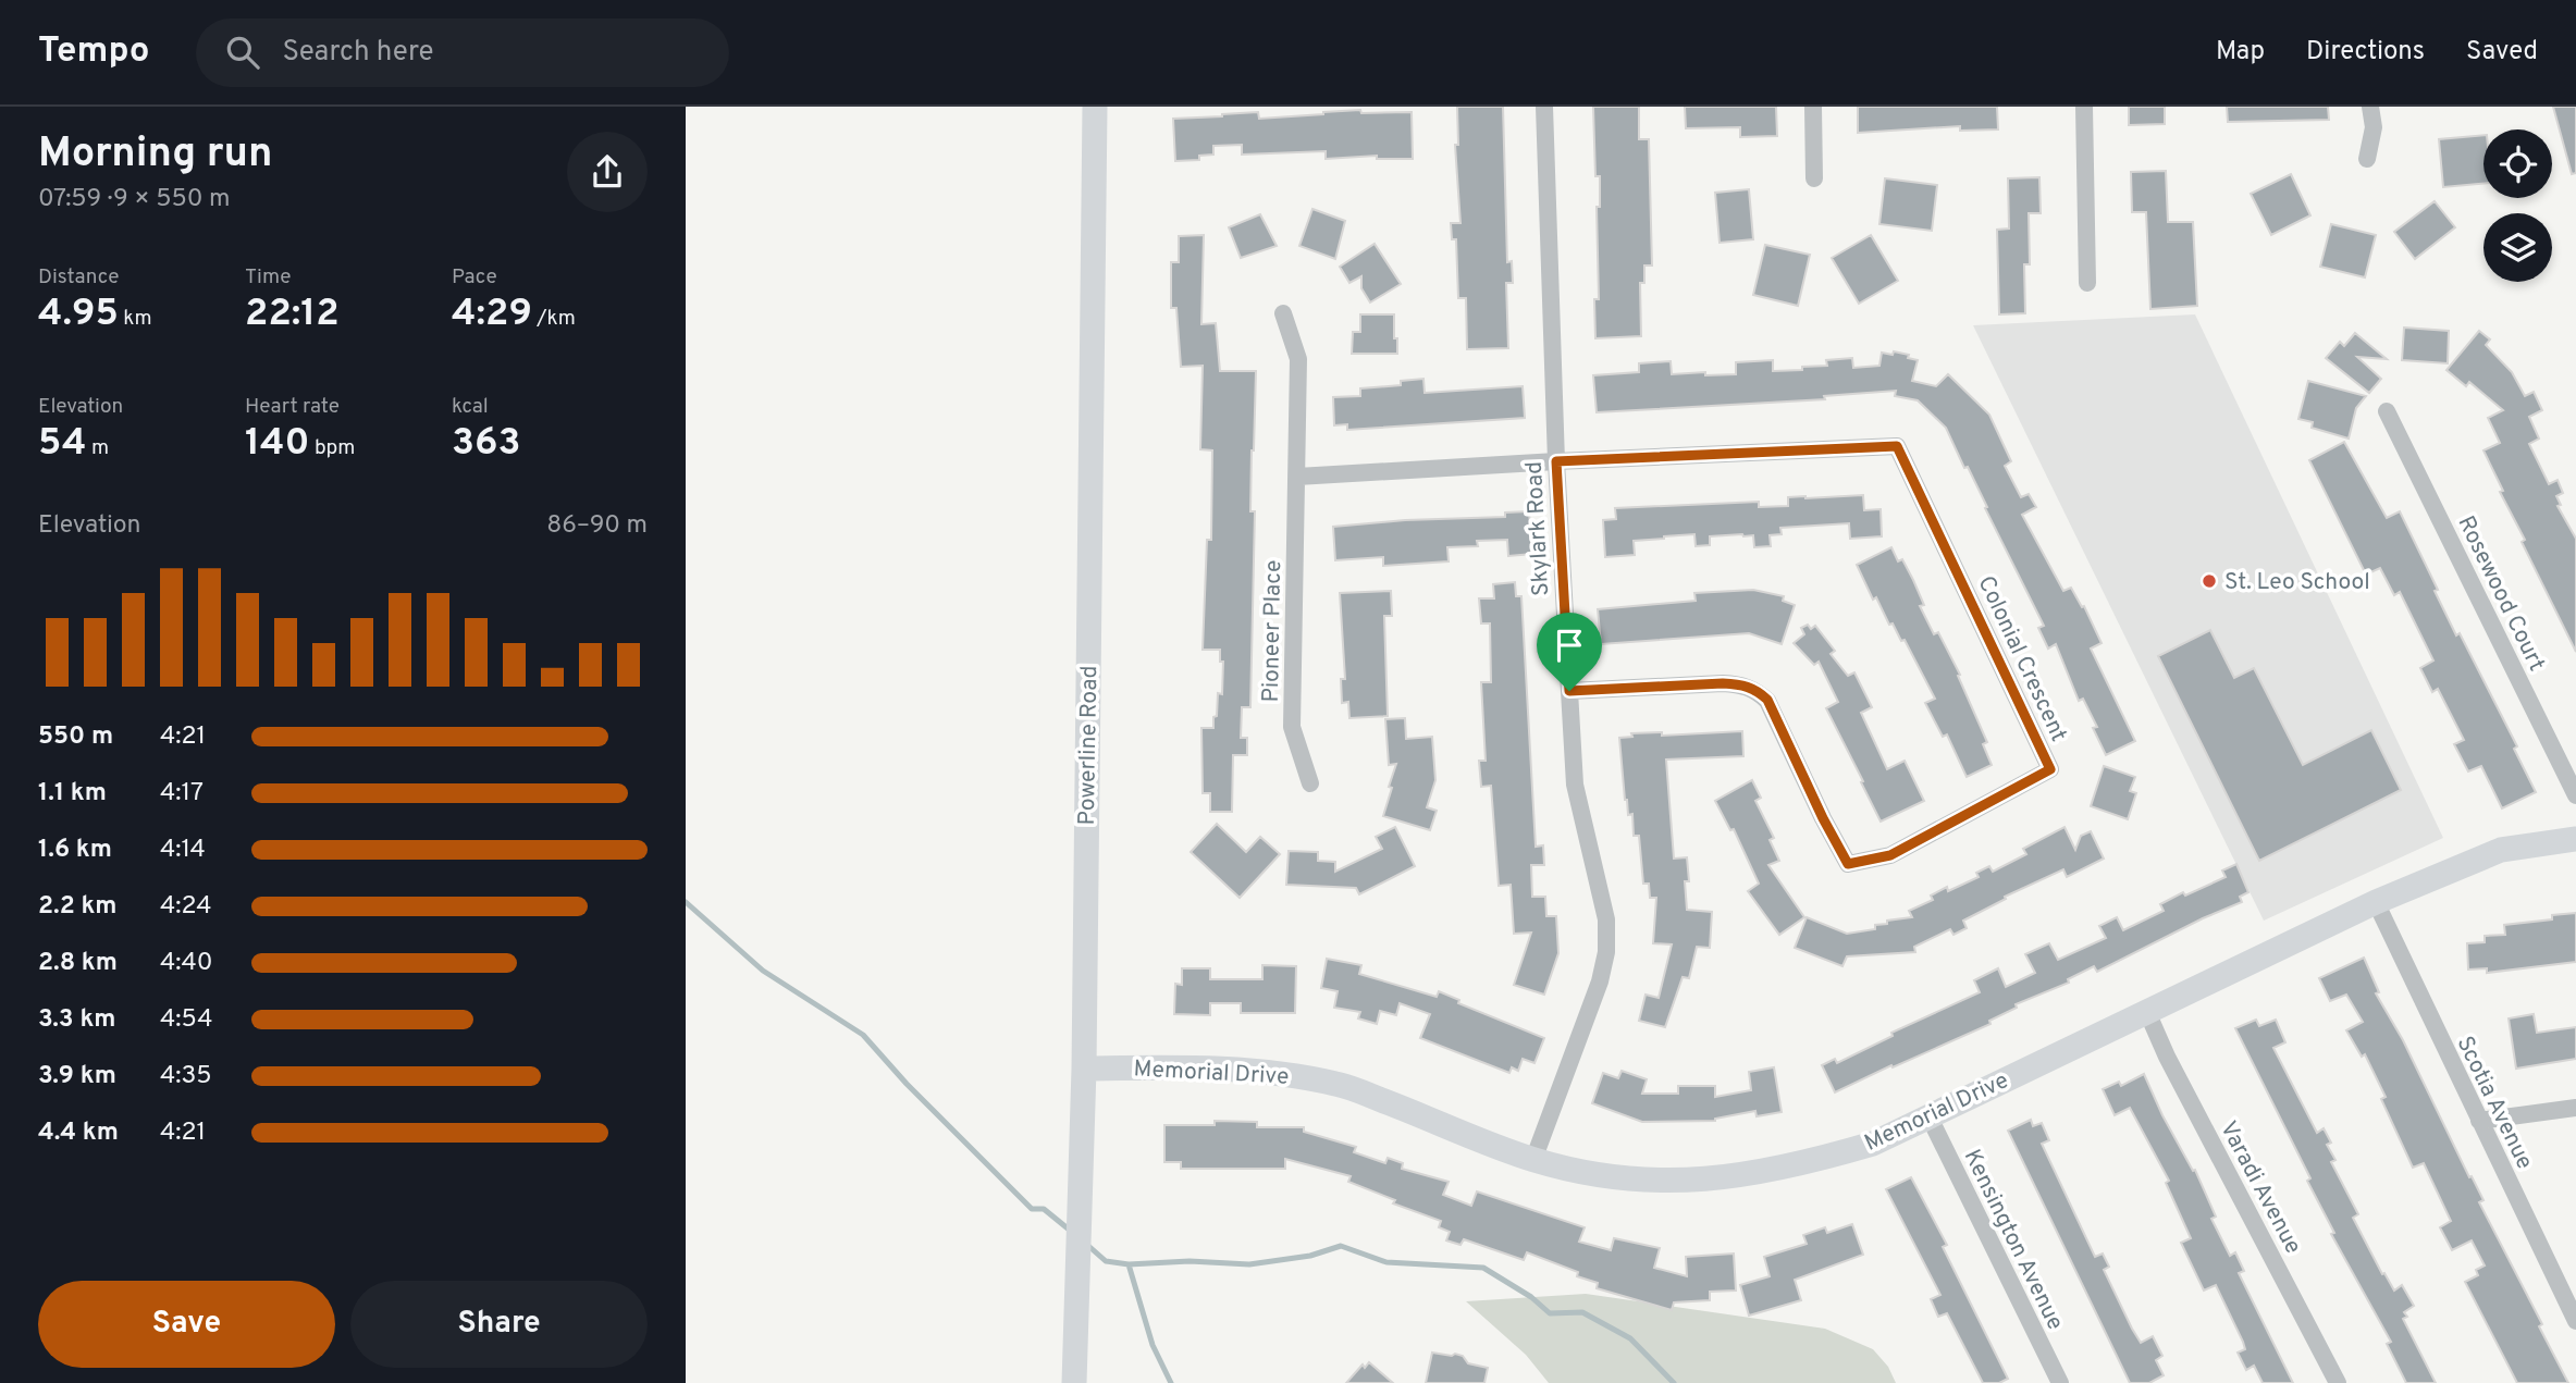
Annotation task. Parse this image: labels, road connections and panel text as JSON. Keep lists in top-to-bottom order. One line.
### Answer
{"streets":{"main road":["Powerline Road","Memorial Drive"],"street":["Skylark Road","Rosewood Court","Pioneer Place","Colonial Crescent","Scotia Avenue","Varadi Avenue","Kensington Avenue"]},"crossings":[["Skylark Road","Colonial Crescent"],["Skylark Road","Memorial Drive"],["Powerline Road","Memorial Drive"],["Memorial Drive","Scotia Avenue"],["Memorial Drive","Varadi Avenue"],["Memorial Drive","Kensington Avenue"]],"places":["St. Leo School"],"page":{"header":"Tempo","search":"Search here","nav":["Map","Directions","Saved"],"heading":["Morning run","07:59 · 9 × 550 m"],"stats":[["Distance","4.95 km"],["Time","22:12"],["Pace","4:29 /km"],["Elevation","54 m"],["Heart rate","140 bpm"],["kcal","363"]],"chart":["Elevation","86–90 m"],"list":[{"name":"550 m","note":"4:21"},{"name":"1.1 km","note":"4:17"},{"name":"1.6 km","note":"4:14"},{"name":"2.2 km","note":"4:24"},{"name":"2.8 km","note":"4:40"},{"name":"3.3 km","note":"4:54"},{"name":"3.9 km","note":"4:35"},{"name":"4.4 km","note":"4:21"}],"buttons":["Save","Share"]}}
